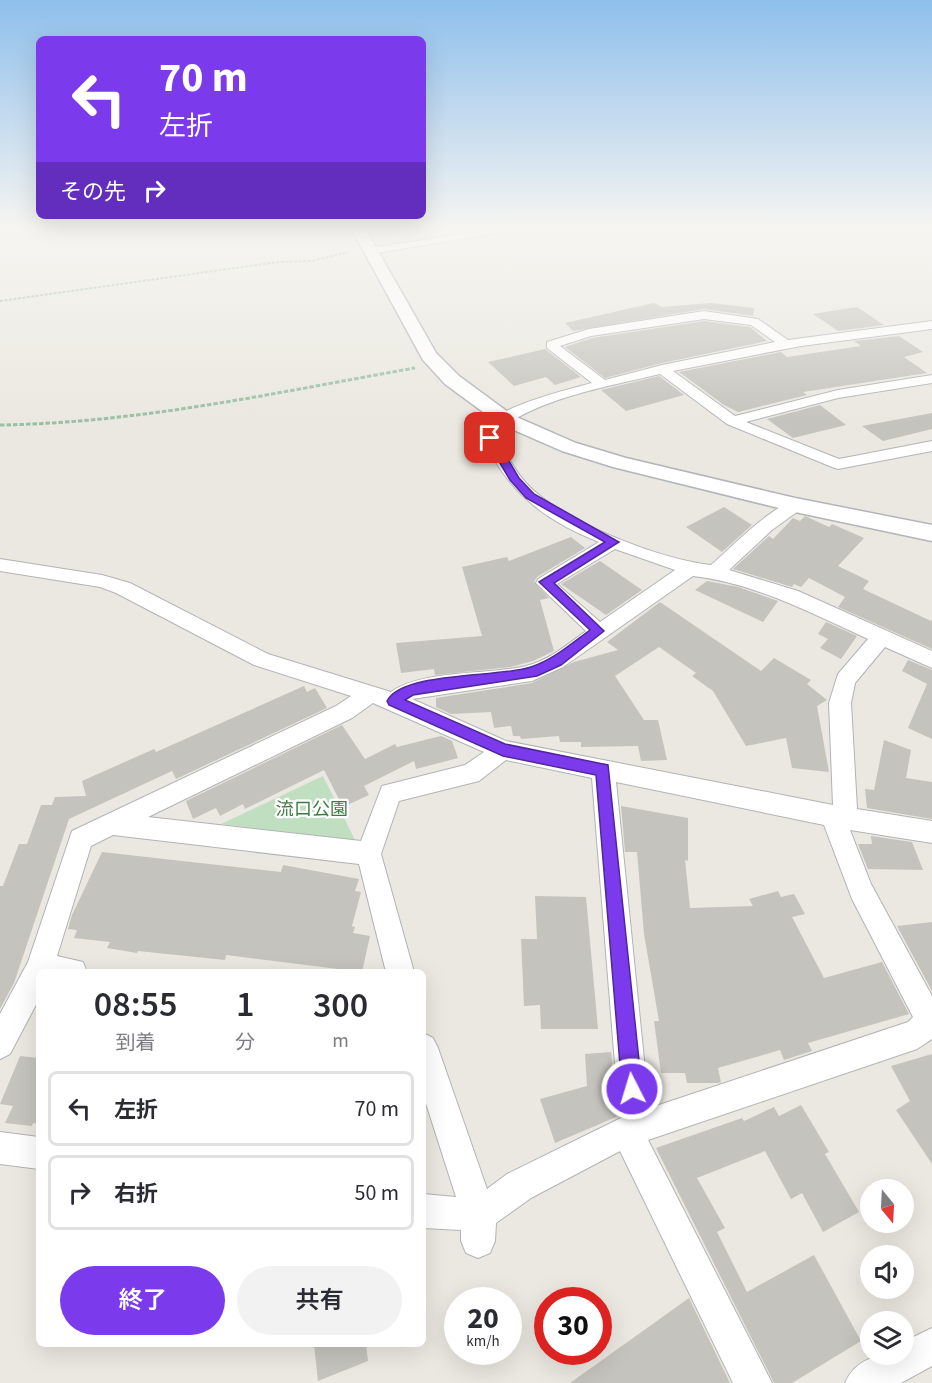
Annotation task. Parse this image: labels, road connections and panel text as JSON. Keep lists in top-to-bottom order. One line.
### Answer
{"parks":["流口公園"],"north":"bottom","page":{"turn":["70 m","左折"],"then":"その先","eta":["08:55","到着","1","分","300","m"],"list":[{"name":"左折","value":"70 m"},{"name":"右折","value":"50 m"}],"buttons":["終了","共有"],"speed":"20 km/h","limit":"30"}}
